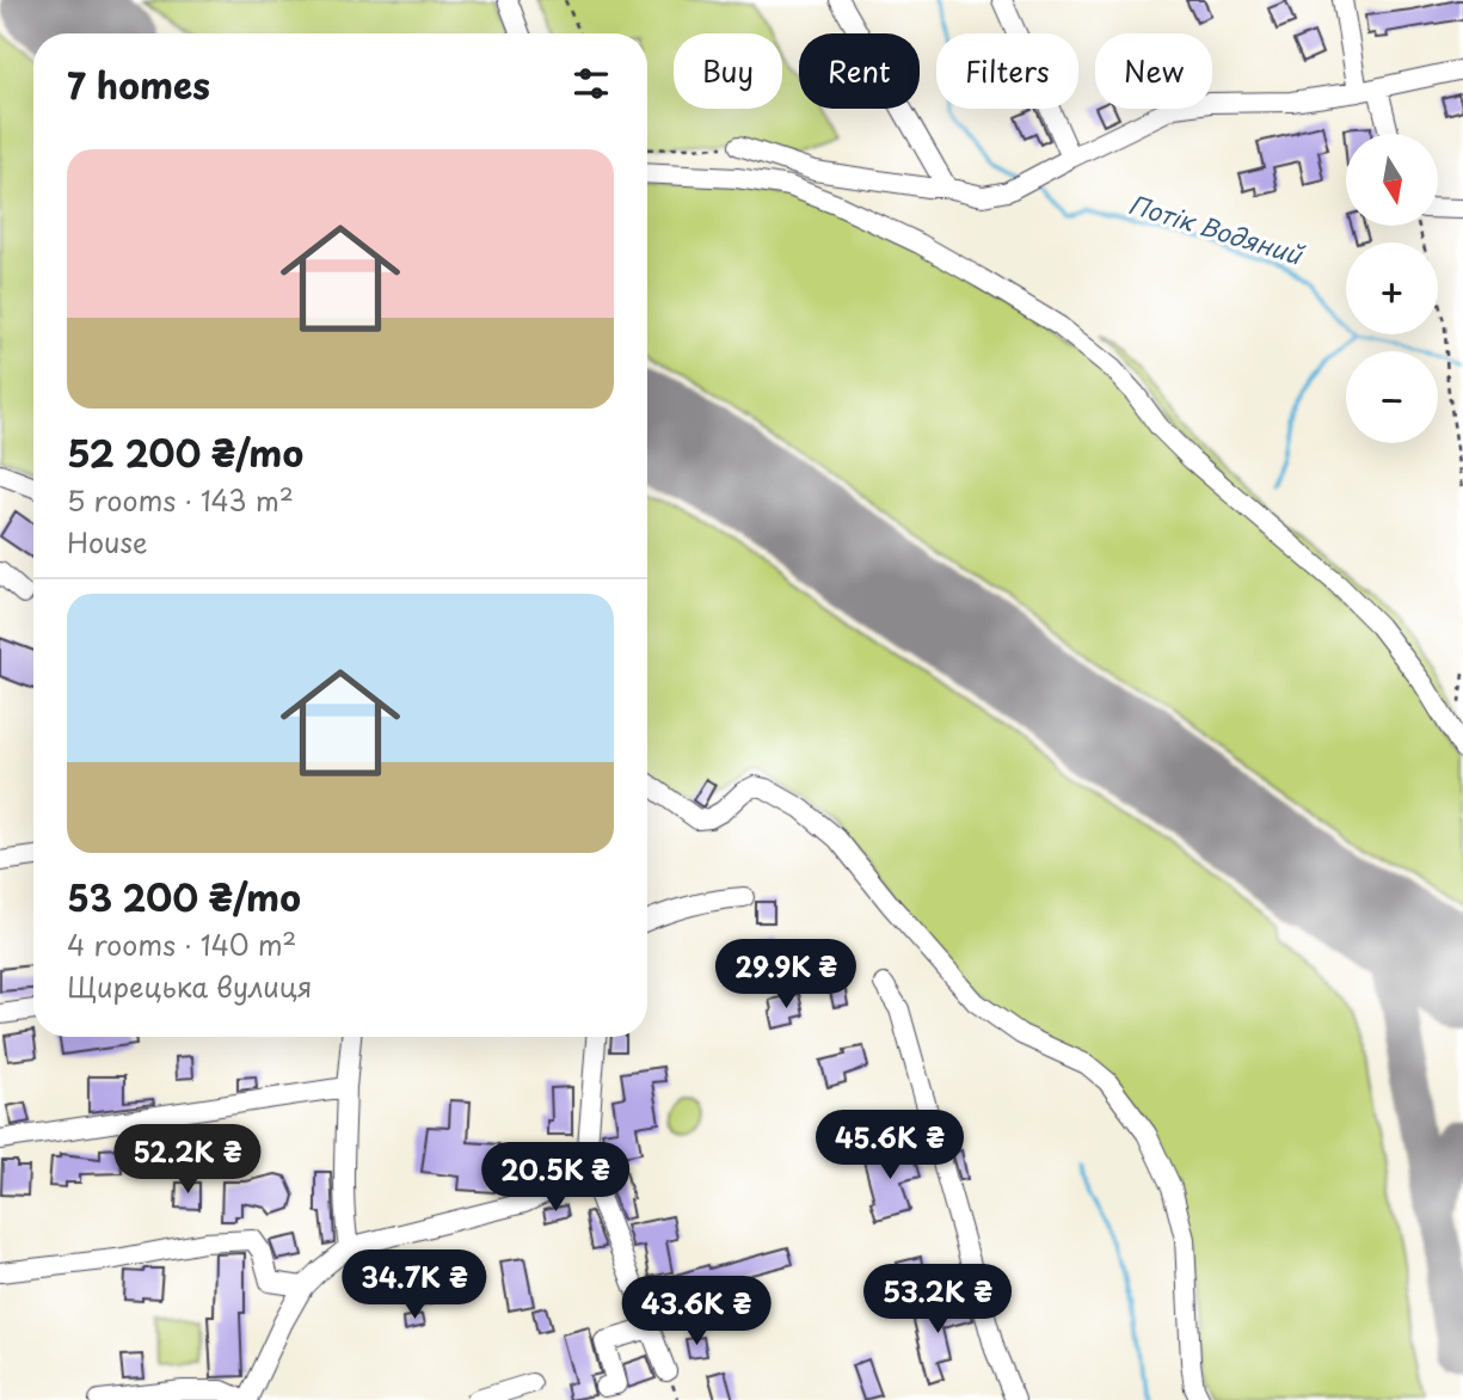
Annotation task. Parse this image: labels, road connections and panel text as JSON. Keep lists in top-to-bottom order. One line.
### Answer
{"water":["Потік Водяний"],"north":"bottom","page":{"chip":["Buy","Rent","Filters","New"],"heading":"7 homes","map_buttons":["+","−"],"list":[{"name":"52 200 ₴/mo","note":"5 rooms · 143 m² · House"},{"name":"53 200 ₴/mo","note":"4 rooms · 140 m² · Щирецька вулиця"}],"price":["29.9K ₴","45.6K ₴","52.2K ₴","20.5K ₴","34.7K ₴","53.2K ₴","43.6K ₴"]}}
